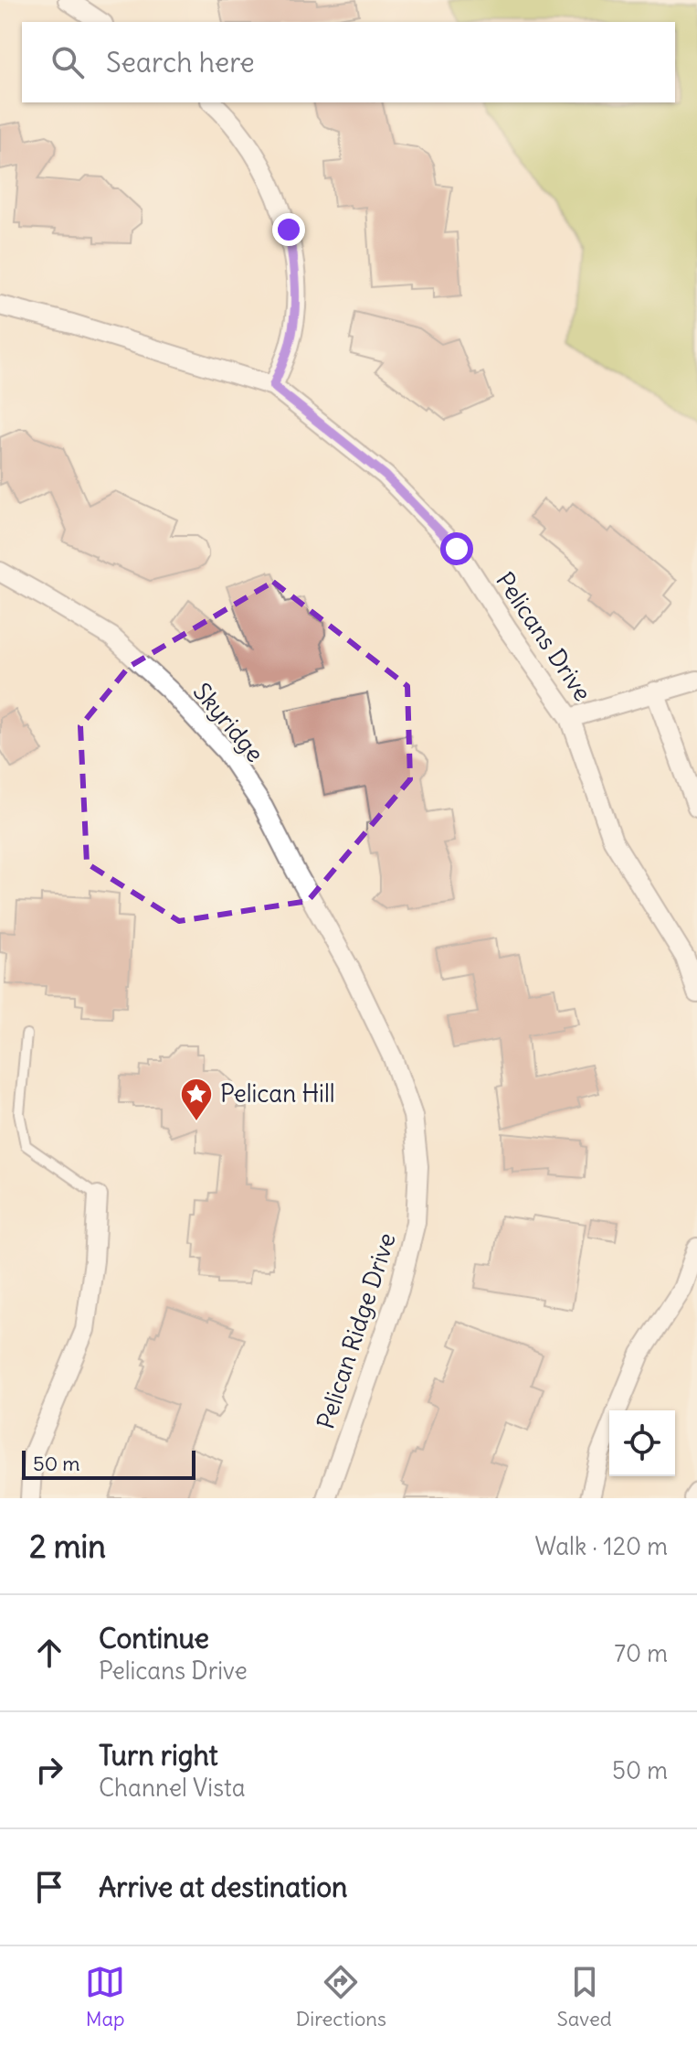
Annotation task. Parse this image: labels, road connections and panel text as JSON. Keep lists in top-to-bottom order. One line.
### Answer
{"streets":{"street":["Pelicans Drive","Skyridge","Pelican Ridge Drive"]},"crossings":[["Skyridge","Pelican Ridge Drive"]],"places":{"place":["Pelican Hill"]},"scale_bar":"50 m","page":{"search":"Search here","scale":"50 m","heading":["2 min","Walk · 120 m"],"list":[["Continue","Pelicans Drive","70 m"],["Turn right","Channel Vista","50 m"],"Arrive at destination"],"nav":["Map","Directions","Saved"]}}
